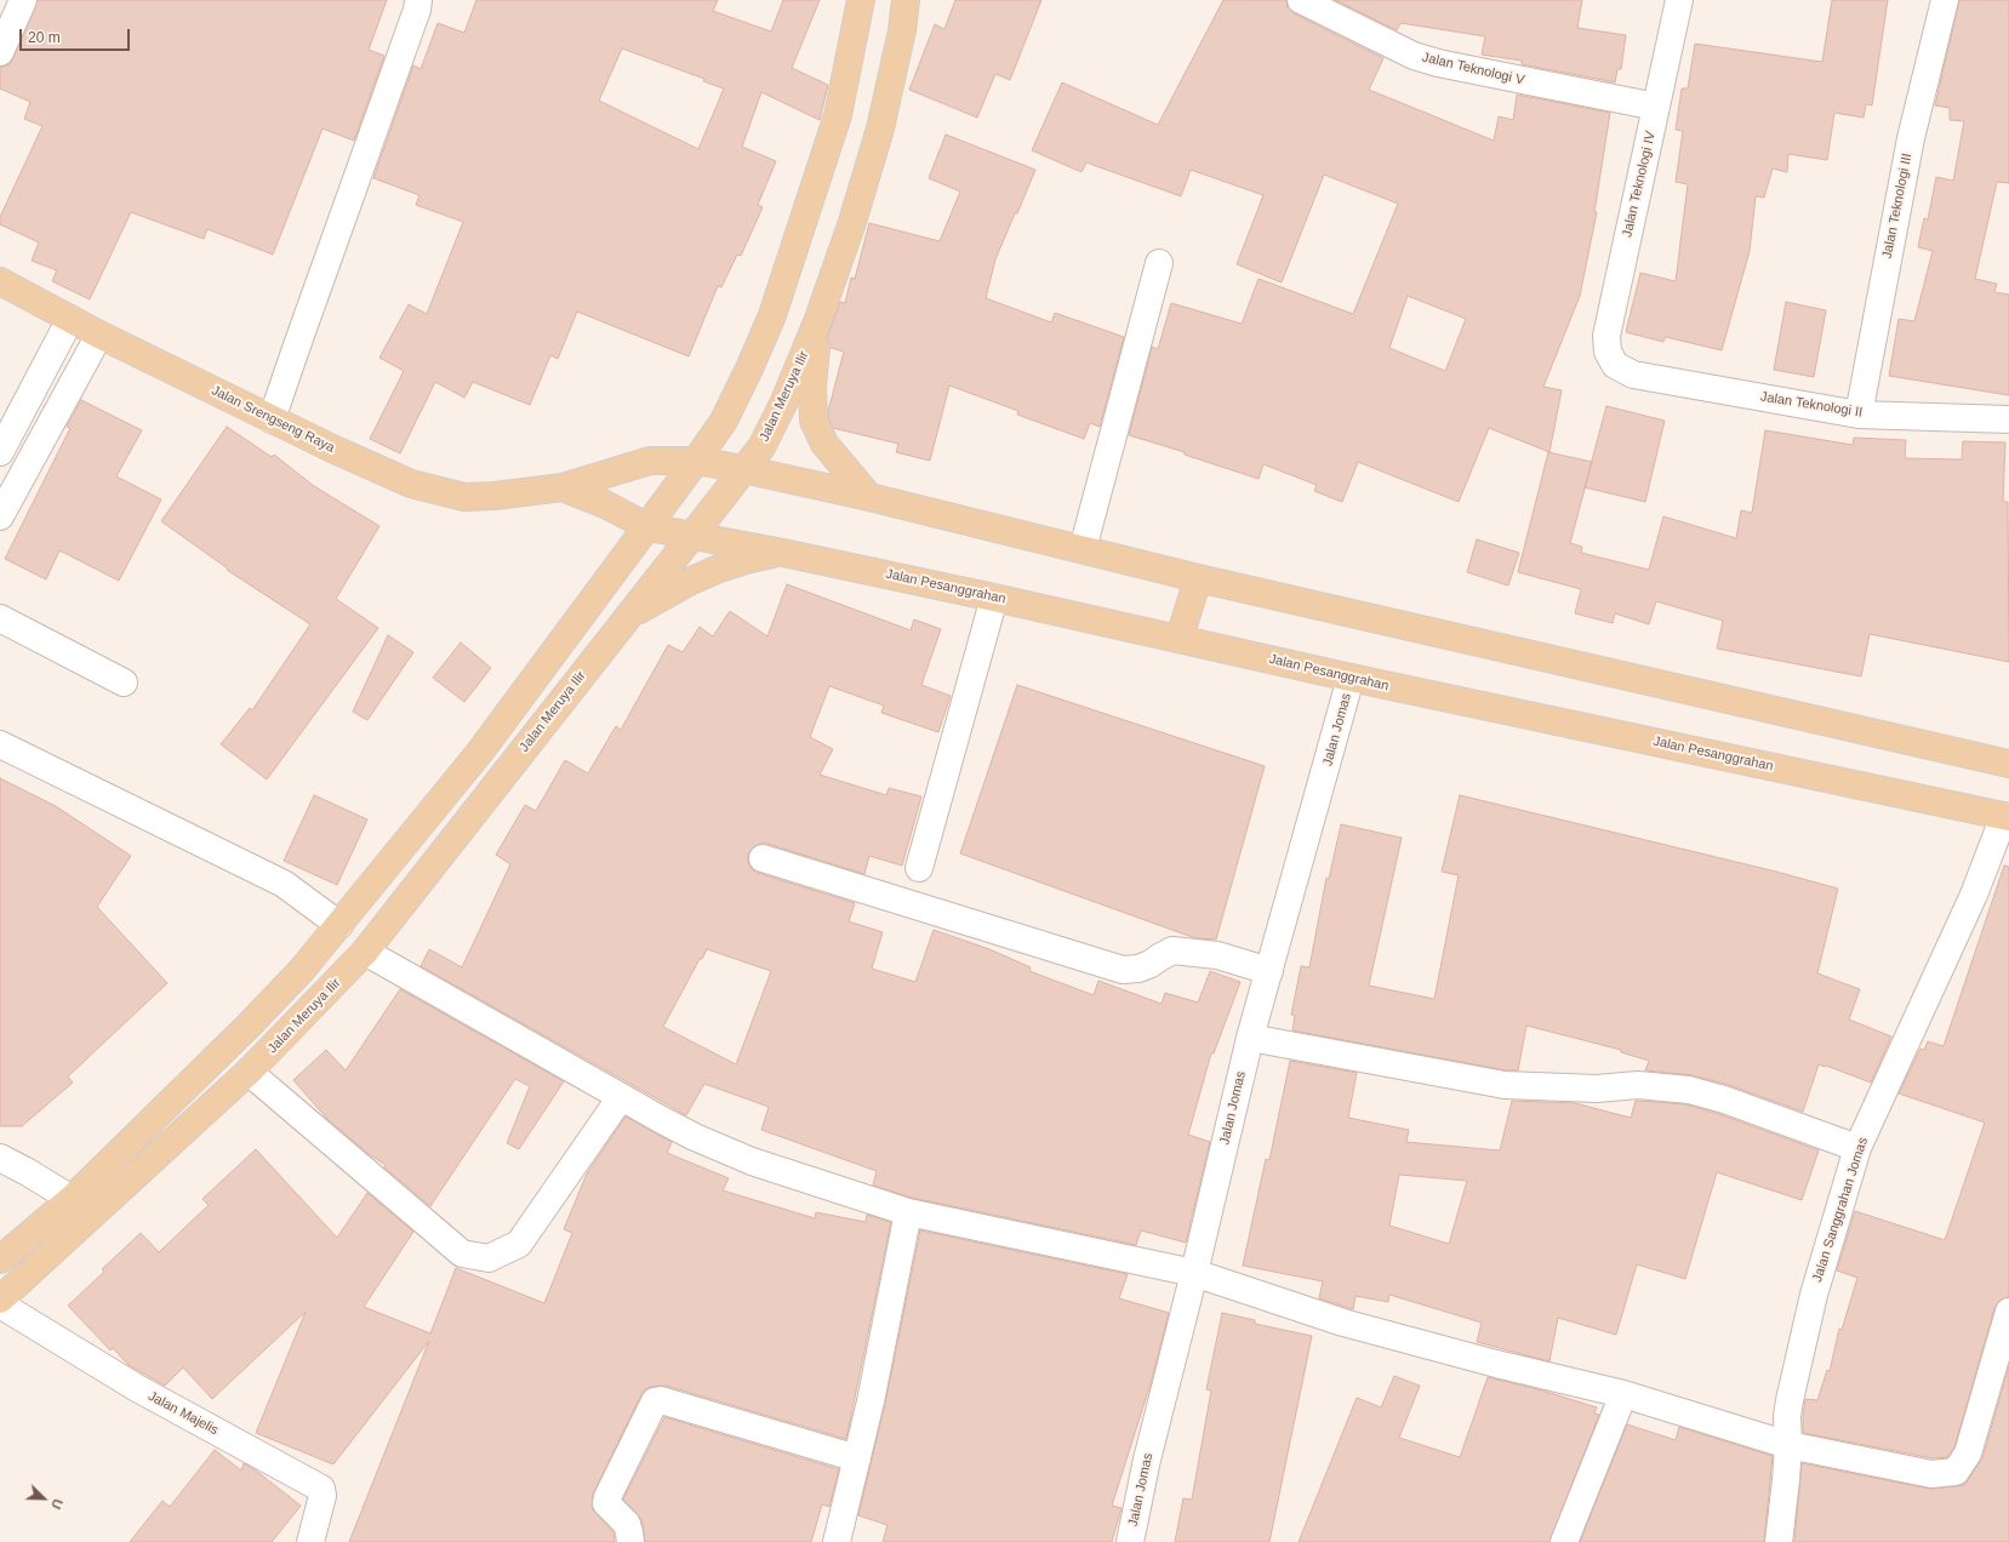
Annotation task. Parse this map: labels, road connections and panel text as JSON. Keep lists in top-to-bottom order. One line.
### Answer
{"streets":{"main road":["Jalan Meruya Ilir","Jalan Srengseng Raya","Jalan Pesanggrahan"],"street":["Jalan Teknologi V","Jalan Teknologi IV","Jalan Teknologi III","Jalan Teknologi II","Jalan Jomas","Jalan Sanggrahan Jomas","Jalan Majelis"]},"crossings":[["Jalan Teknologi V","Jalan Teknologi IV"],["Jalan Teknologi IV","Jalan Teknologi II"],["Jalan Teknologi III","Jalan Teknologi II"],["Jalan Meruya Ilir","Jalan Pesanggrahan"],["Jalan Srengseng Raya","Jalan Pesanggrahan"],["Jalan Pesanggrahan","Jalan Jomas"],["Jalan Pesanggrahan","Jalan Sanggrahan Jomas"]],"scale_bar":"20 m","north":"bottom right"}
